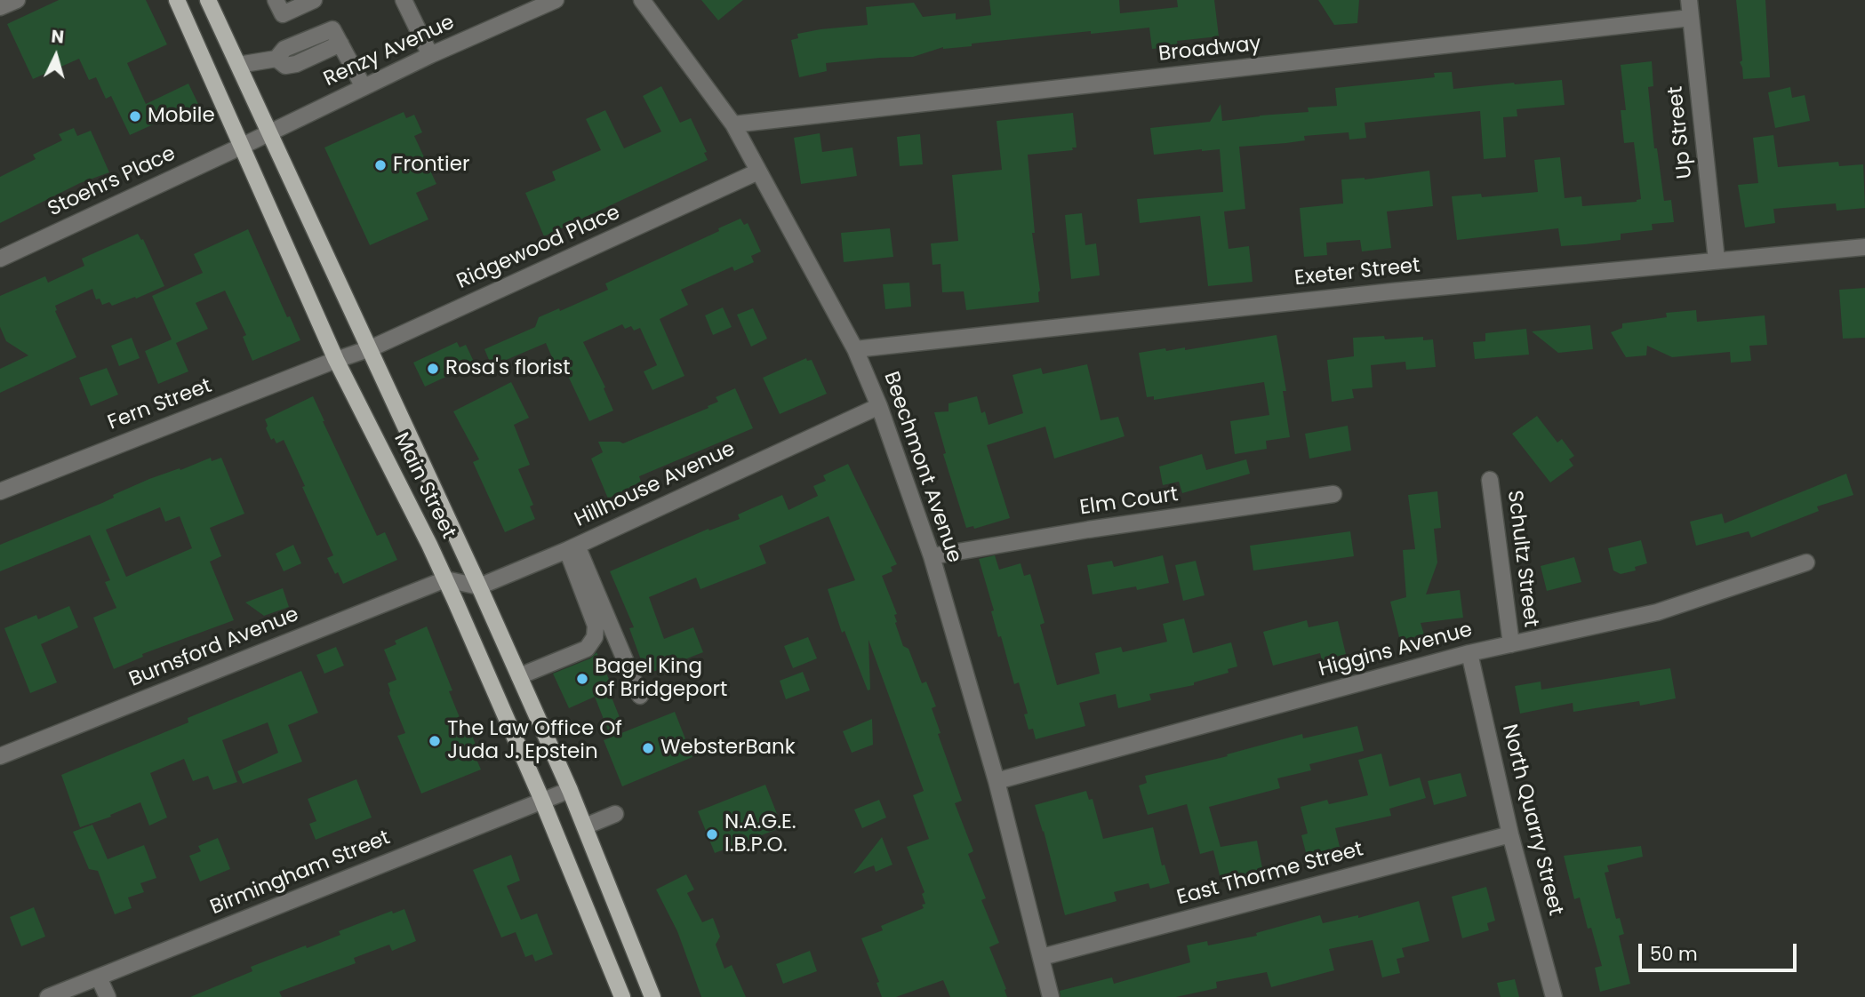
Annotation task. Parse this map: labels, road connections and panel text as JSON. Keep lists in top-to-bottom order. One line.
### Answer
{"streets":{"main road":["Main Street"],"street":["Broadway","Renzy Avenue","Up Street","Stoehrs Place","Ridgewood Place","Exeter Street","Fern Street","Beechmont Avenue","Hillhouse Avenue","Elm Court","Schultz Street","Burnsford Avenue","Higgins Avenue","North Quarry Street","Birmingham Street","East Thorme Street"]},"crossings":[["Broadway","Up Street"],["Broadway","Beechmont Avenue"],["Renzy Avenue","Stoehrs Place"],["Renzy Avenue","Main Street"],["Up Street","Exeter Street"],["Stoehrs Place","Main Street"],["Ridgewood Place","Fern Street"],["Ridgewood Place","Beechmont Avenue"],["Ridgewood Place","Main Street"],["Exeter Street","Beechmont Avenue"],["Fern Street","Main Street"],["Beechmont Avenue","Hillhouse Avenue"],["Beechmont Avenue","Elm Court"],["Beechmont Avenue","Higgins Avenue"],["Beechmont Avenue","East Thorme Street"],["Hillhouse Avenue","Main Street"],["Main Street","Burnsford Avenue"],["Main Street","Birmingham Street"],["Schultz Street","Higgins Avenue"],["Higgins Avenue","North Quarry Street"],["North Quarry Street","East Thorme Street"]],"places":["Mobile","Frontier","Rosa's florist","Bagel King of Bridgeport","The Law Office Of Juda J. Epstein","WebsterBank","N.A.G.E. I.B.P.O."],"scale_bar":"50 m","north":"top"}
